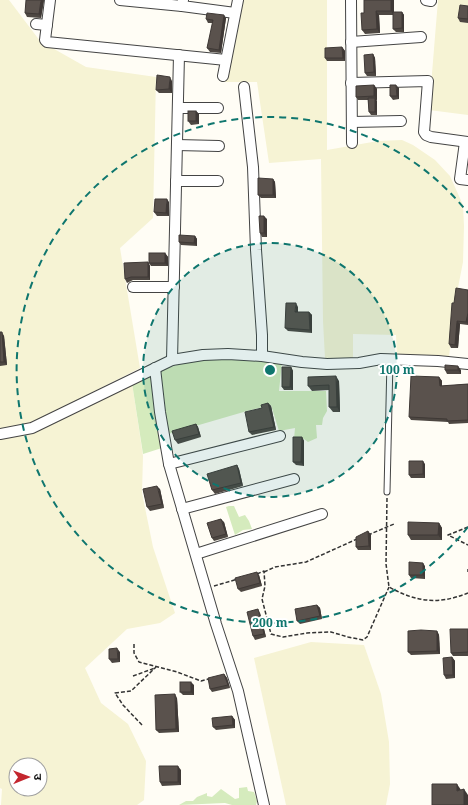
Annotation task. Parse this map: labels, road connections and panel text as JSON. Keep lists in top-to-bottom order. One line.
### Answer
{"north":"right","rings":["100 m","200 m"]}
